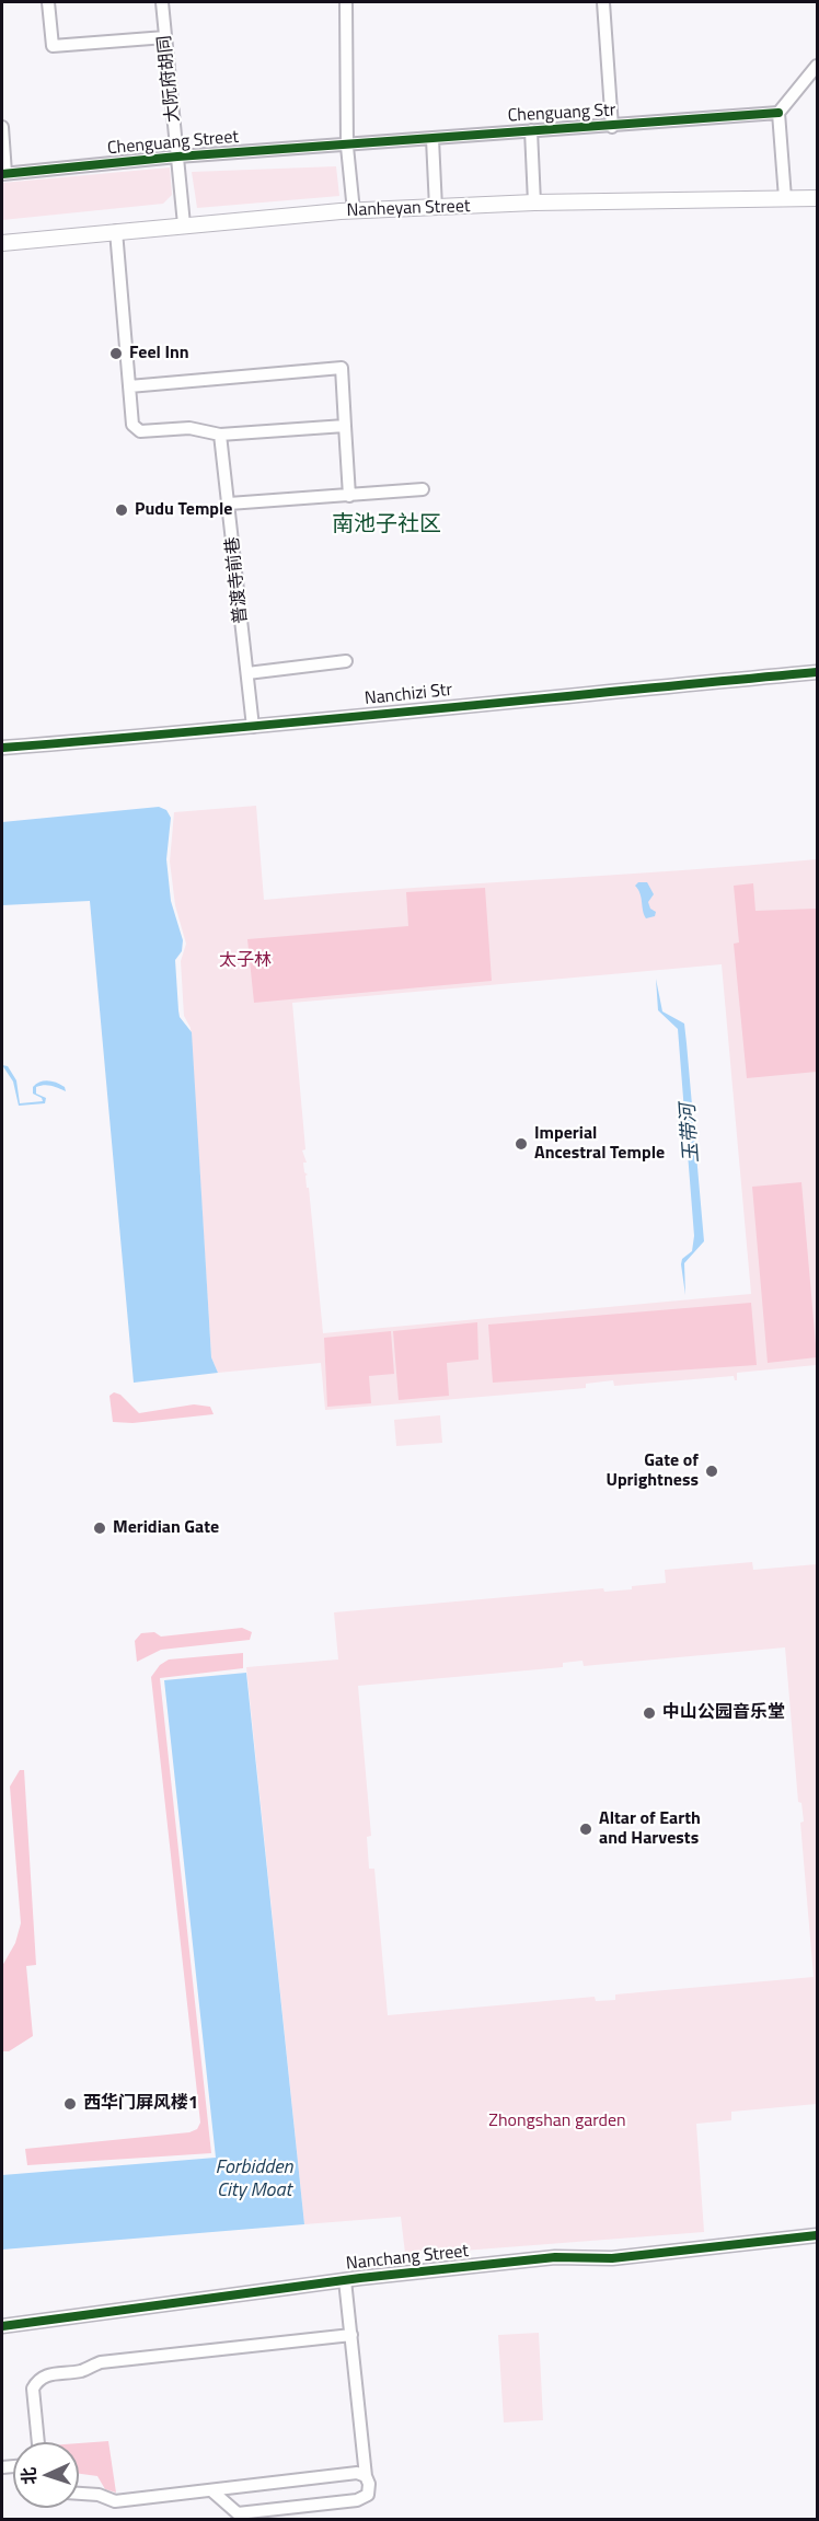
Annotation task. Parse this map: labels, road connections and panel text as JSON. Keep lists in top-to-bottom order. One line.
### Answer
{"streets":{"main road":["Nanheyan Street"],"street":["大阮府胡同","Chenguang Str","Chenguang Street","普渡寺前巷","Nanchizi Str","Nanchang Street"]},"crossings":[["大阮府胡同","Chenguang Street"],["大阮府胡同","Nanheyan Street"],["Chenguang Str","Chenguang Street"],["普渡寺前巷","Nanchizi Str"]],"districts":["南池子社区"],"water":["玉带河","Forbidden City Moat"],"parks":["太子林","Zhongshan garden"],"places":["Feel Inn","Pudu Temple","Imperial Ancestral Temple","Gate of Uprightness","Meridian Gate","中山公园音乐堂","Altar of Earth and Harvests","西华门屏风楼1"],"north":"left"}
